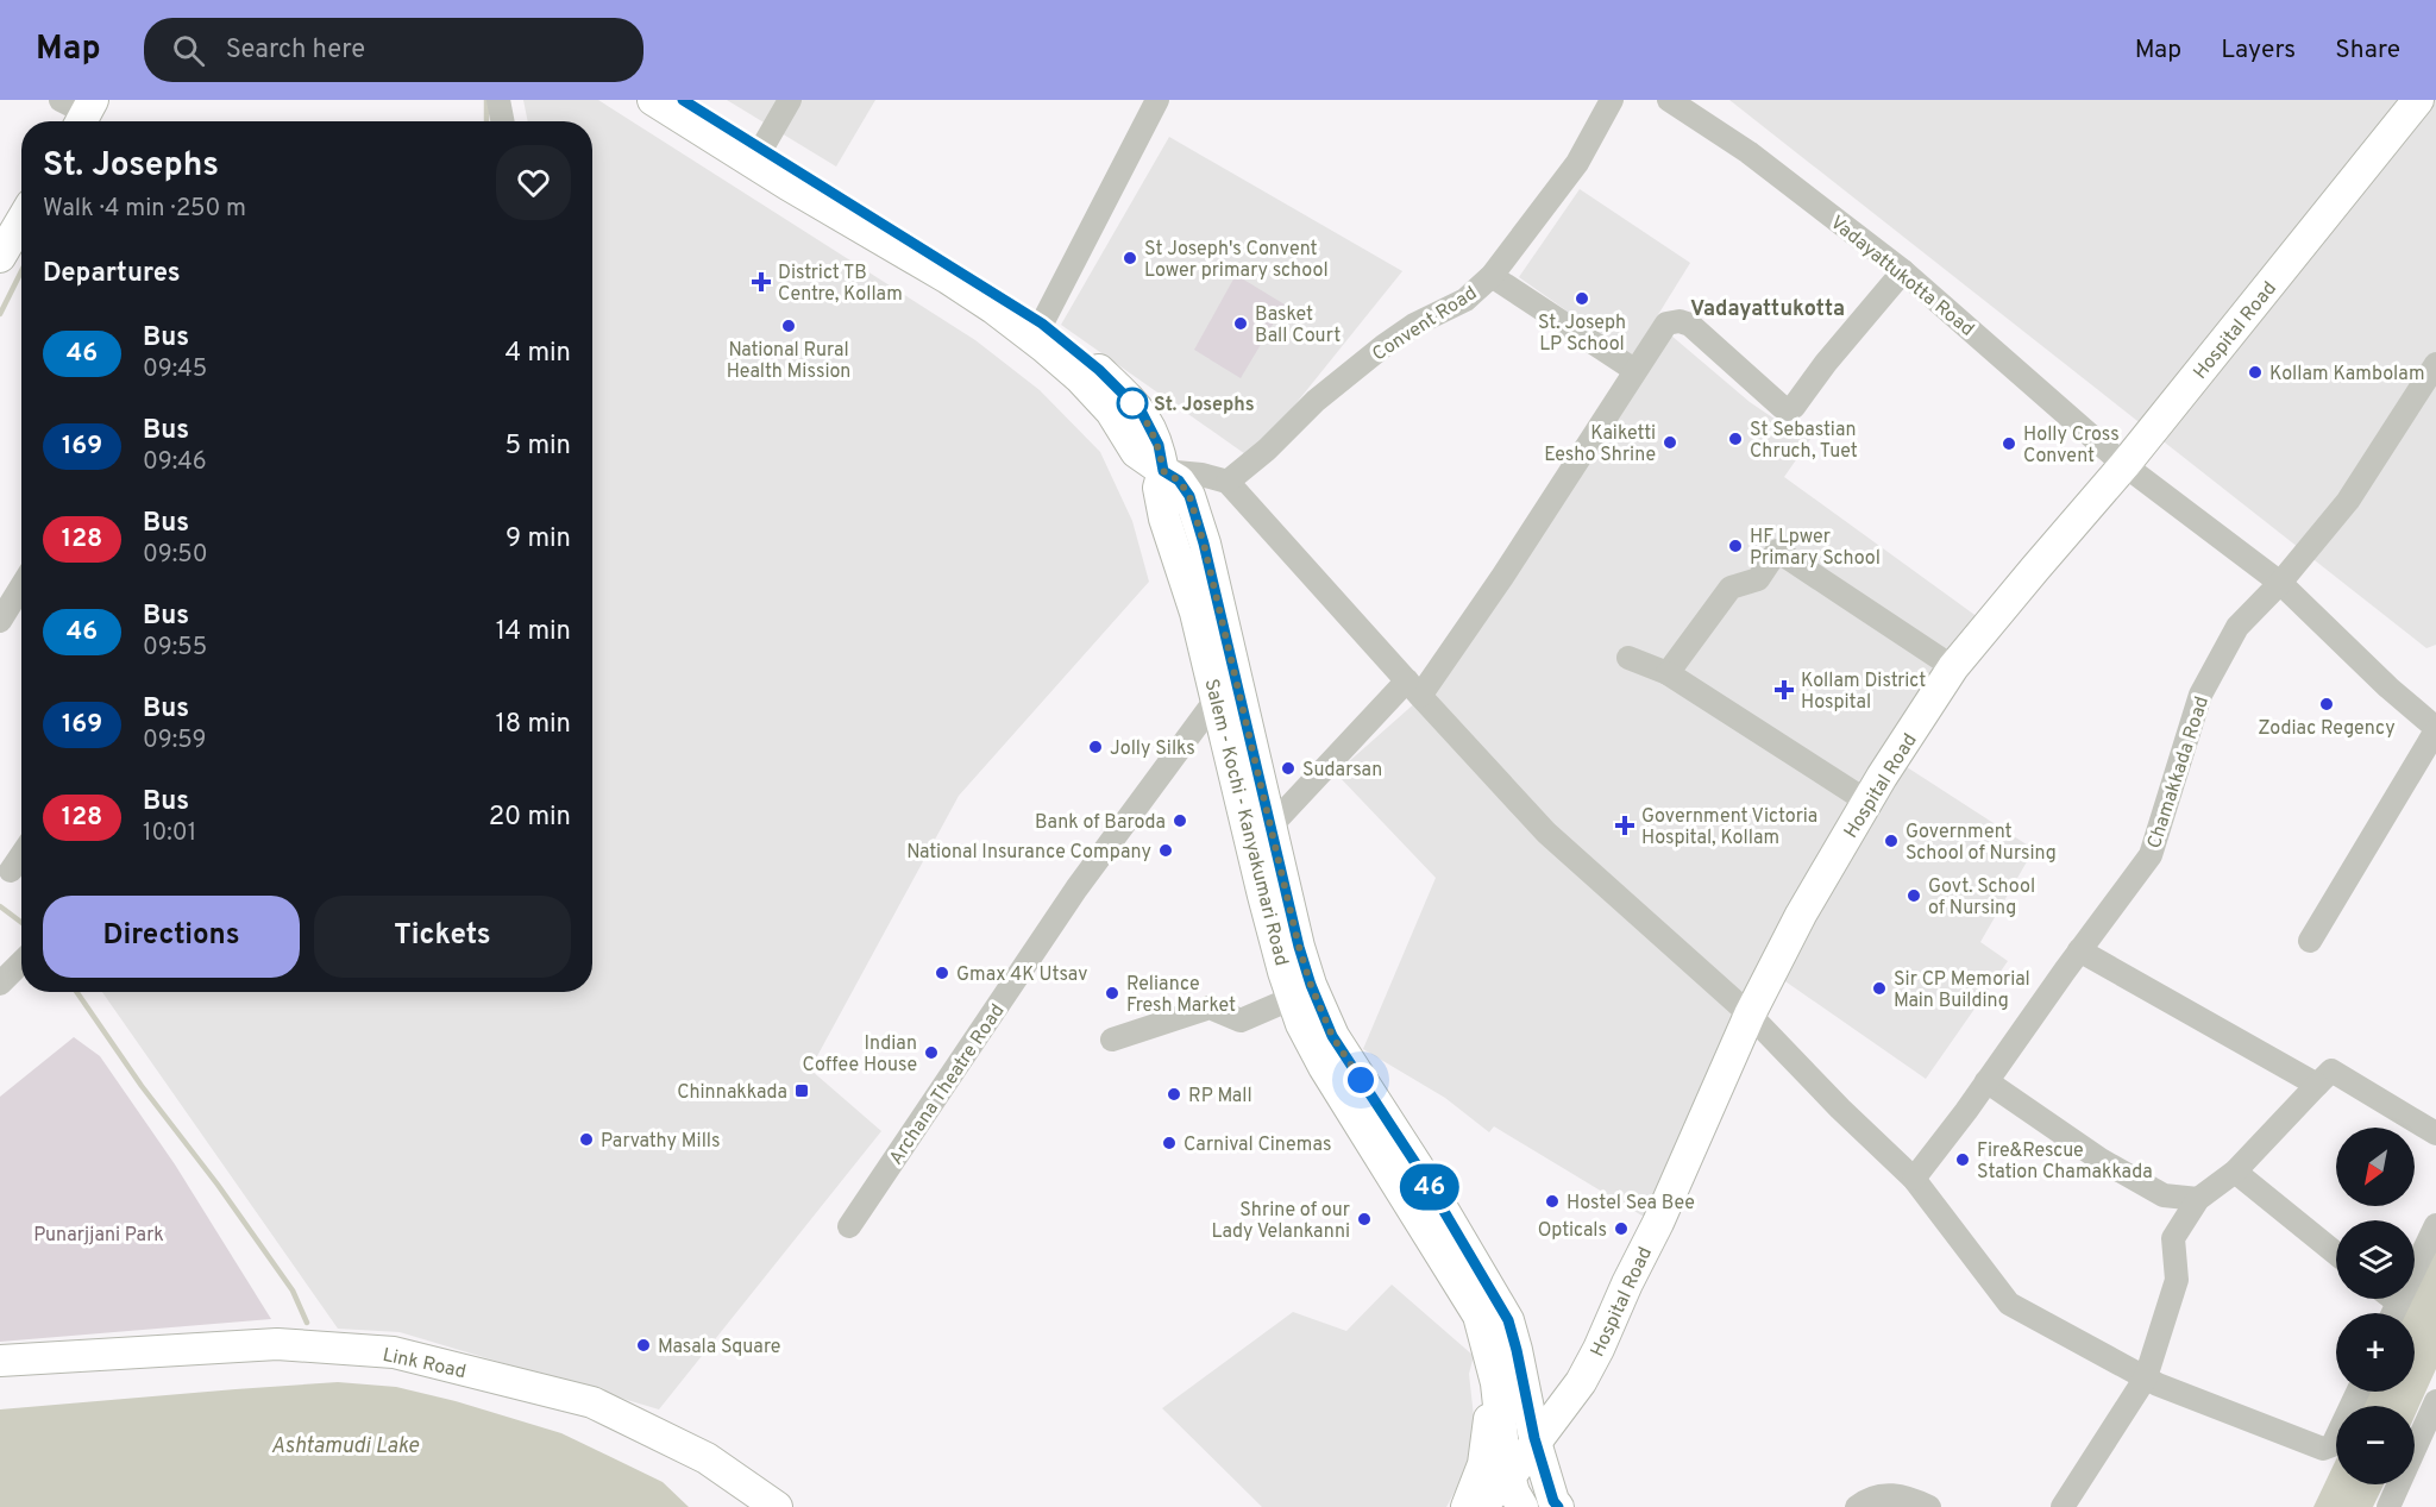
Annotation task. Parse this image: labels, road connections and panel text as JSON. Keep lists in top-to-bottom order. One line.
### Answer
{"streets":{"main road":["Hospital Road","Salem - Kochi - Kanyakumari Road","Link Road"],"street":["Vadayattukotta Road","Convent Road","Chamakkada Road","Archana Theatre Road"]},"crossings":[["Vadayattukotta Road","Hospital Road"],["Vadayattukotta Road","Chamakkada Road"],["Hospital Road","Salem - Kochi - Kanyakumari Road"],["Salem - Kochi - Kanyakumari Road","Archana Theatre Road"]],"districts":["Vadayattukotta"],"water":["Ashtamudi Lake"],"parks":["Punarjjani Park"],"places":{"other":["St Joseph's Convent Lower primary school","St. Joseph LP School","Basket Ball Court","National Rural Health Mission","Kollam Kambolam","St. Josephs","St Sebastian Chruch, Tuet","Kaiketti Eesho Shrine","Holly Cross Convent","HF Lpwer Primary School","Zodiac Regency","Jolly Silks","Sudarsan","Bank of Baroda","Government School of Nursing","National Insurance Company","Govt. School of Nursing","Gmax 4K Utsav","Sir CP Memorial Main Building","Reliance Fresh Market","Indian Coffee House","RP Mall","Parvathy Mills","Carnival Cinemas","Fire&Rescue Station Chamakkada","Hostel Sea Bee","Shrine of our Lady Velankanni","Opticals","Masala Square"],"health":["District TB Centre, Kollam","Kollam District Hospital","Government Victoria Hospital, Kollam"],"transit":["Chinnakkada"]},"lines":["bus line 46"],"north":"bottom left","page":{"header":"Map","search":"Search here","nav":["Map","Layers","Share"],"on_map":"46","heading":[["St. Josephs","Walk · 4 min · 250 m"],"Departures"],"list":[{"mark":"46","name":"Bus","note":"09:45","value":"4 min"},{"mark":"169","name":"Bus","note":"09:46","value":"5 min"},{"mark":"128","name":"Bus","note":"09:50","value":"9 min"},{"mark":"46","name":"Bus","note":"09:55","value":"14 min"},{"mark":"169","name":"Bus","note":"09:59","value":"18 min"},{"mark":"128","name":"Bus","note":"10:01","value":"20 min"}],"buttons":["Directions","Tickets"],"map_buttons":["+","−"]}}
